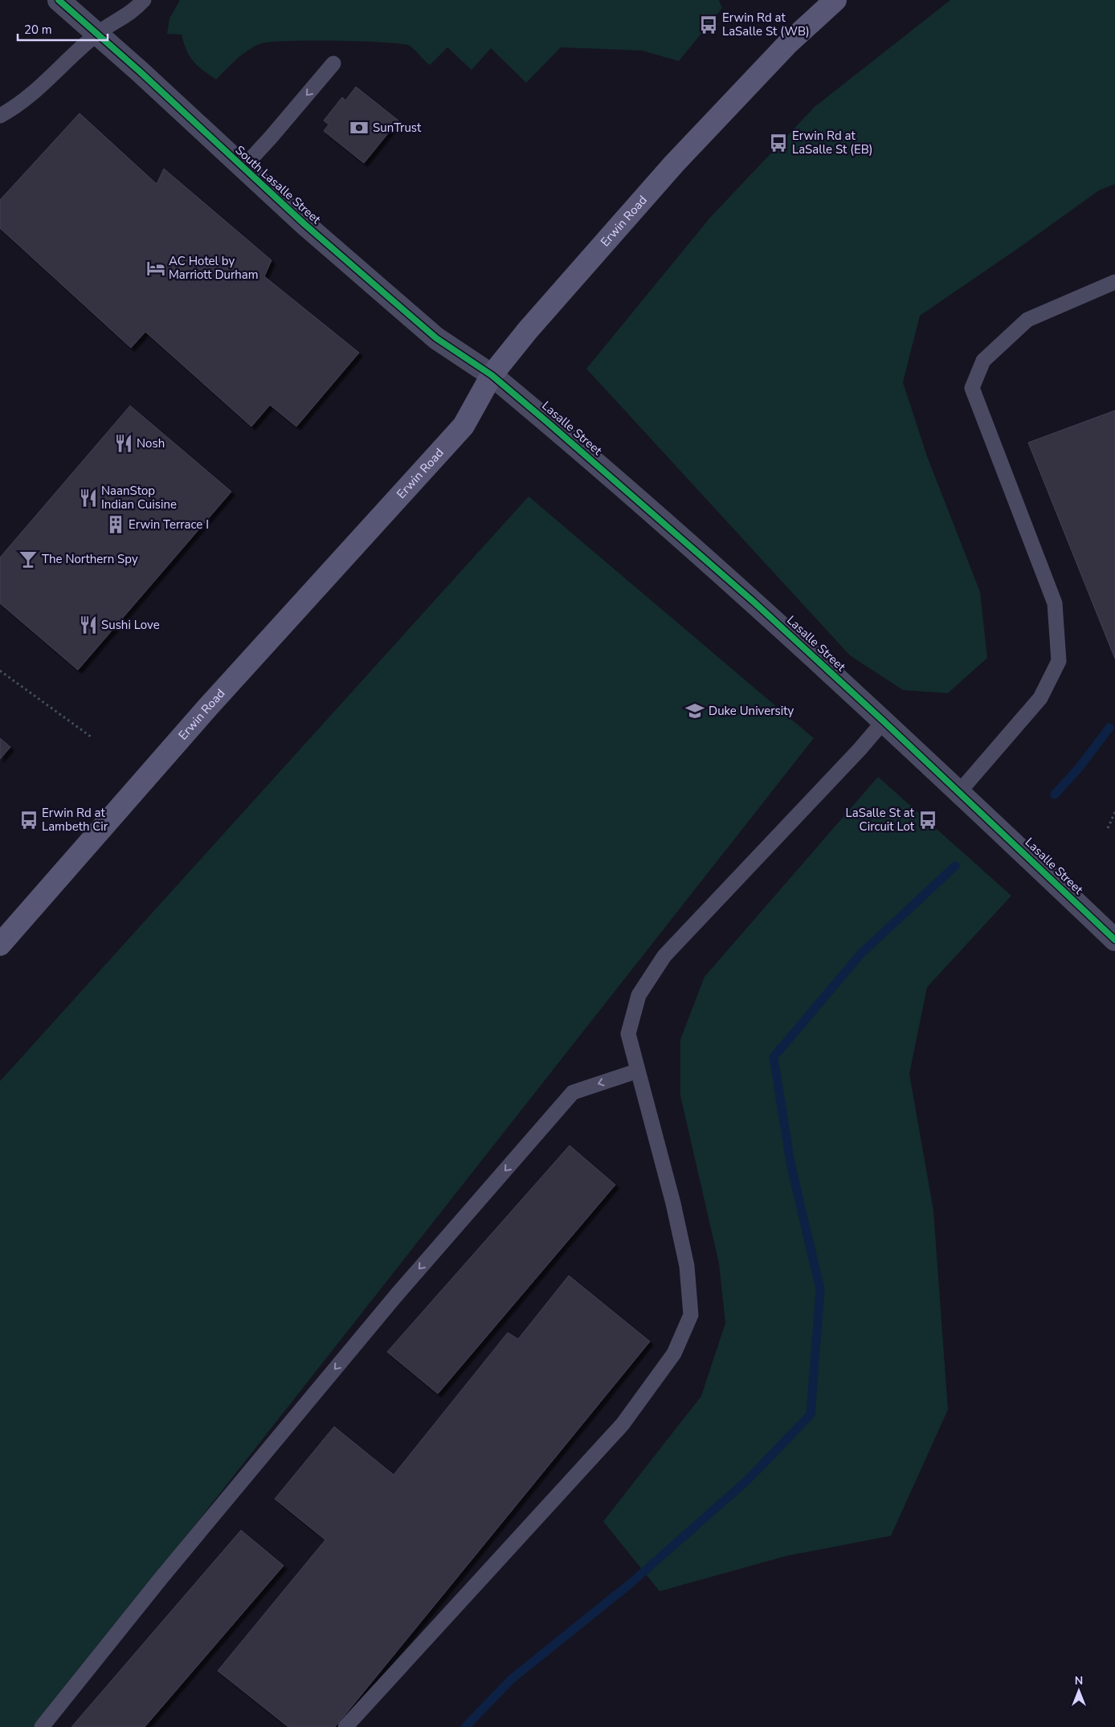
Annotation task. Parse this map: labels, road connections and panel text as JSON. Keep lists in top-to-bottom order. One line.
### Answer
{"streets":{"main road":["Erwin Road"],"street":["South Lasalle Street","Lasalle Street"]},"crossings":[["South Lasalle Street","Erwin Road"],["South Lasalle Street","Lasalle Street"],["Erwin Road","Lasalle Street"]],"places":{"bus stop":["Erwin Rd at LaSalle St (WB)","Erwin Rd at LaSalle St (EB)","Erwin Rd at Lambeth Cir","LaSalle St at Circuit Lot"],"bank":["SunTrust"],"hotel":["AC Hotel by Marriott Durham"],"restaurant":["Nosh","NaanStop Indian Cuisine","Sushi Love"],"building":["Erwin Terrace I"],"bar":["The Northern Spy"],"school or university":["Duke University"]},"scale_bar":"20 m","north":"top"}
